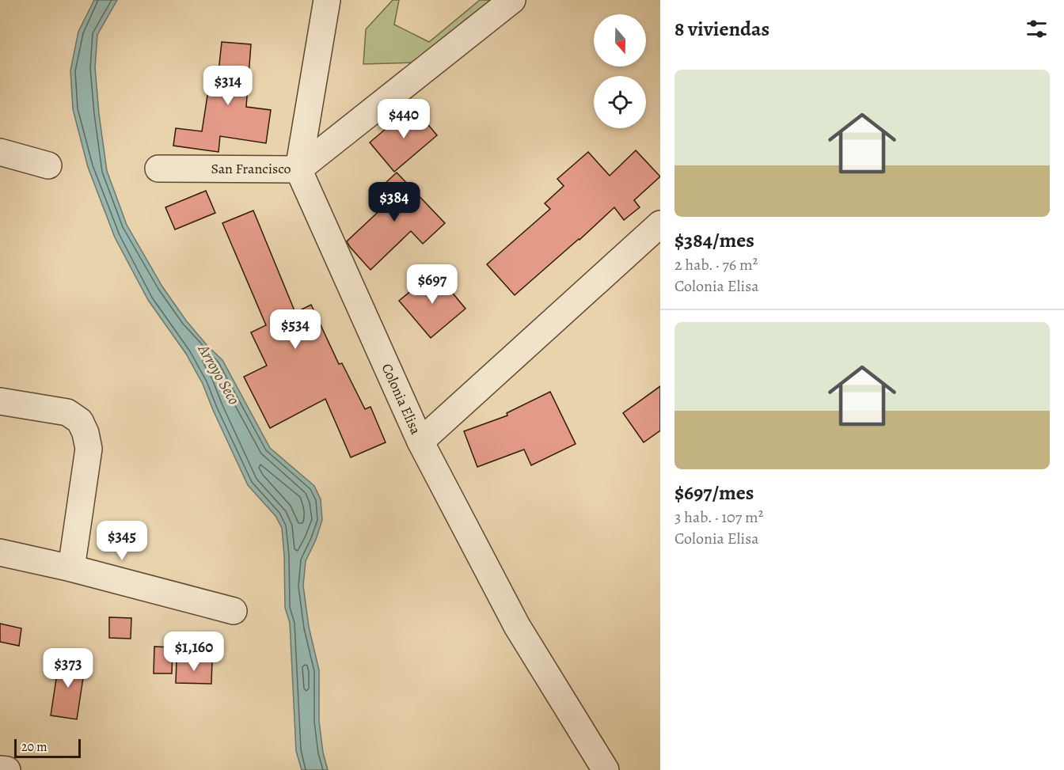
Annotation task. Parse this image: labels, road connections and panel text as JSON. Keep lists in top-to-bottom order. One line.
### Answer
{"streets":{"street":["San Francisco","Colonia Elisa"]},"crossings":[["San Francisco","Colonia Elisa"]],"water":["Arroyo Seco"],"scale_bar":"20 m","north":"bottom","page":{"heading":"8 viviendas","list":[{"name":"$384/mes","note":"2 hab. · 76 m² · Colonia Elisa"},{"name":"$697/mes","note":"3 hab. · 107 m² · Colonia Elisa"}],"price":["$314","$440","$384","$697","$534","$345","$1,160","$373"],"scale":"20 m"}}
